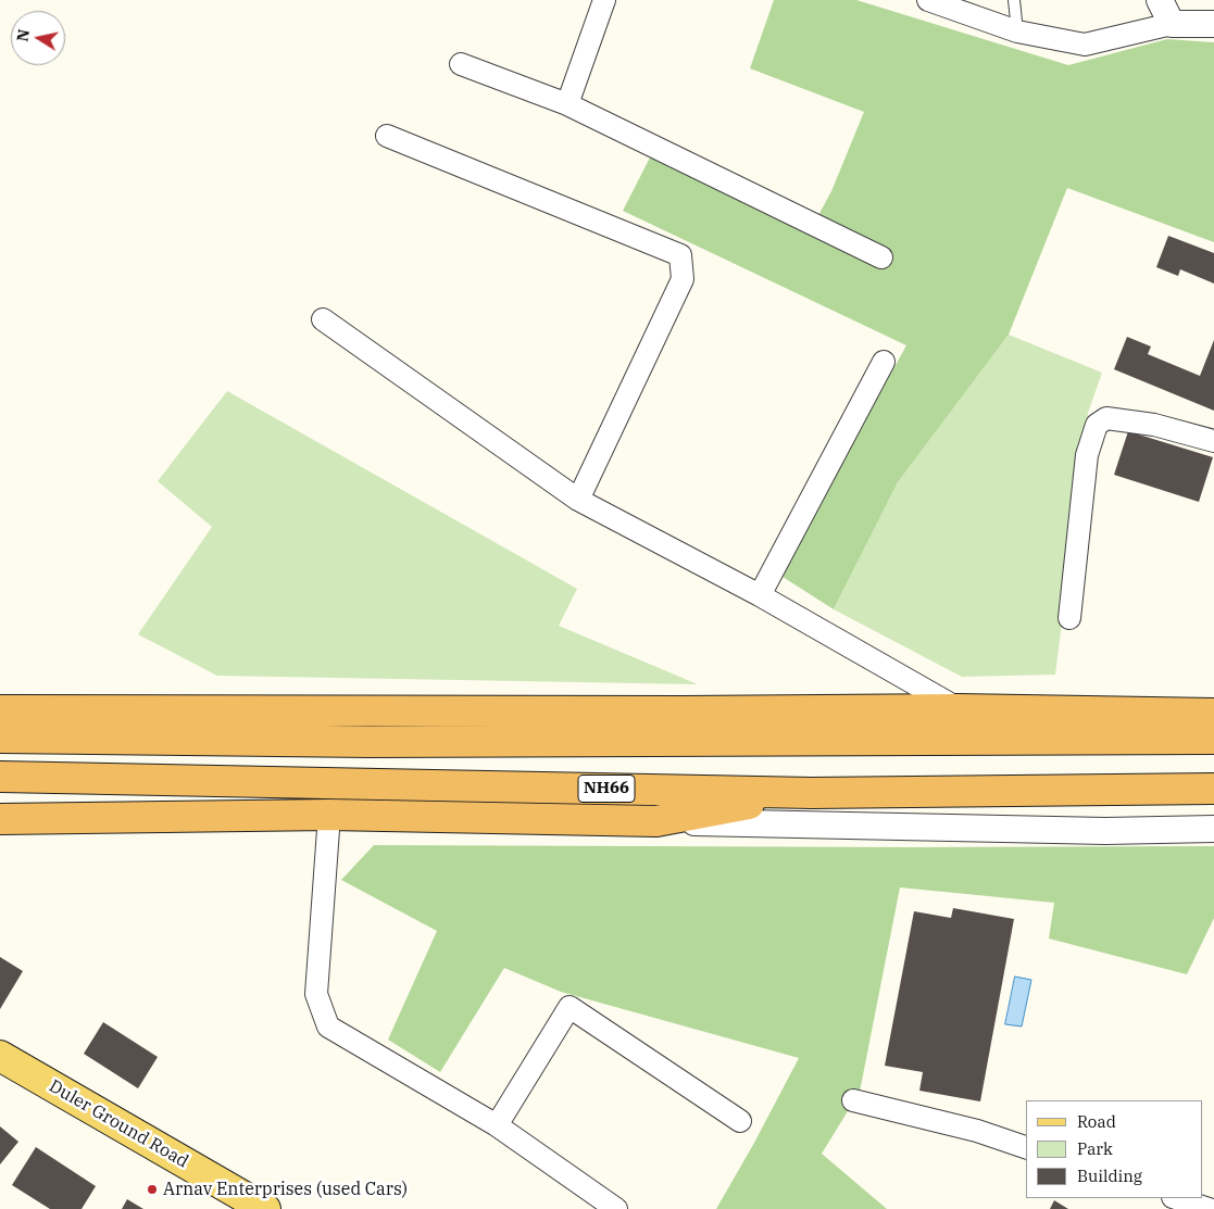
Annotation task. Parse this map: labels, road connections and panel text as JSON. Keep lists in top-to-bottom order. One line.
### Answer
{"streets":{"highway":["NH66"],"main road":["Duler Ground Road"]},"places":["Arnav Enterprises (used Cars)"],"legend":["Road","Park","Building"],"north":"left"}
